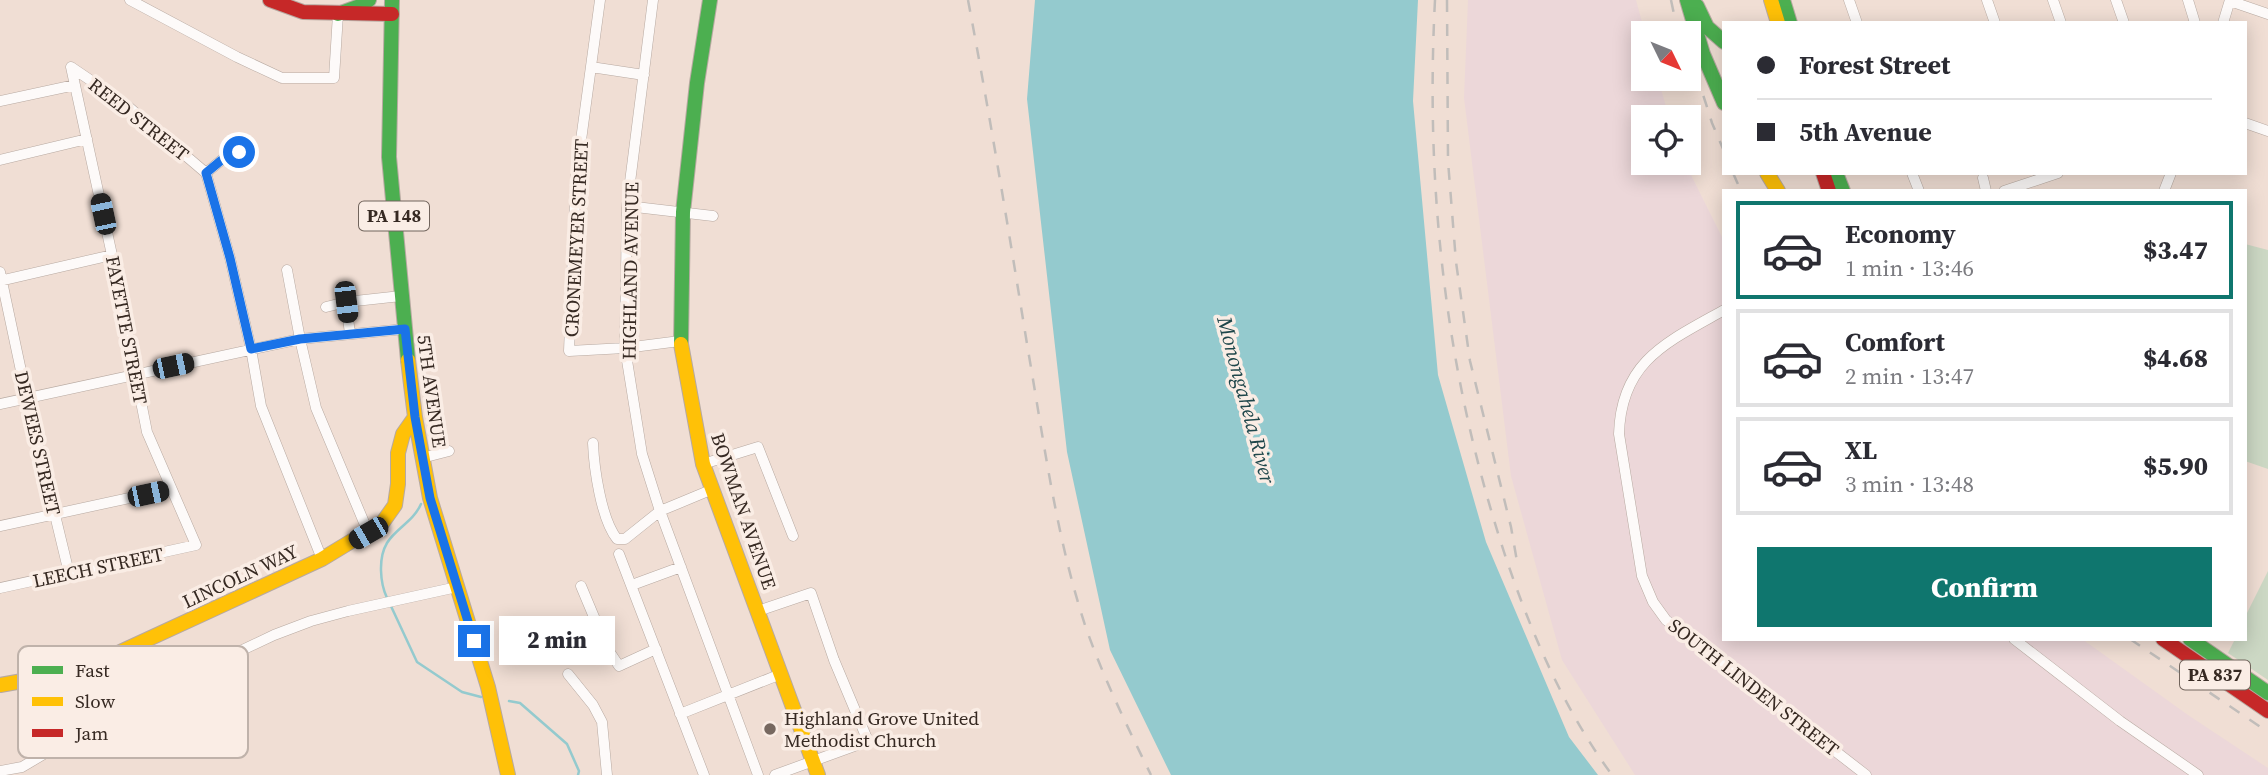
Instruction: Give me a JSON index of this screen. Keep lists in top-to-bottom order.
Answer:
{
  "streets": {
    "main road": [
      "PA 148",
      "5TH AVENUE",
      "BOWMAN AVENUE",
      "LINCOLN WAY",
      "PA 837"
    ],
    "street": [
      "REED STREET",
      "CRONEMEYER STREET",
      "HIGHLAND AVENUE",
      "FAYETTE STREET",
      "DEWEES STREET",
      "LEECH STREET",
      "SOUTH LINDEN STREET"
    ]
  },
  "crossings": [
    ["REED STREET", "FAYETTE STREET"],
    ["CRONEMEYER STREET", "HIGHLAND AVENUE"],
    ["FAYETTE STREET", "LEECH STREET"],
    ["5TH AVENUE", "LINCOLN WAY"],
    ["DEWEES STREET", "LEECH STREET"]
  ],
  "water": ["Monongahela River"],
  "places": ["Highland Grove United Methodist Church"],
  "legend": ["Fast", "Slow", "Jam"],
  "north": "bottom right",
  "page": {
    "banner": ["Forest Street", "5th Avenue"],
    "list": [
      {
        "name": "Economy",
        "note": "1 min · 13:46",
        "value": "$3.47"
      },
      {
        "name": "Comfort",
        "note": "2 min · 13:47",
        "value": "$4.68"
      },
      {
        "name": "XL",
        "note": "3 min · 13:48",
        "value": "$5.90"
      }
    ],
    "buttons": "Confirm",
    "bubble": "2 min"
  }
}
